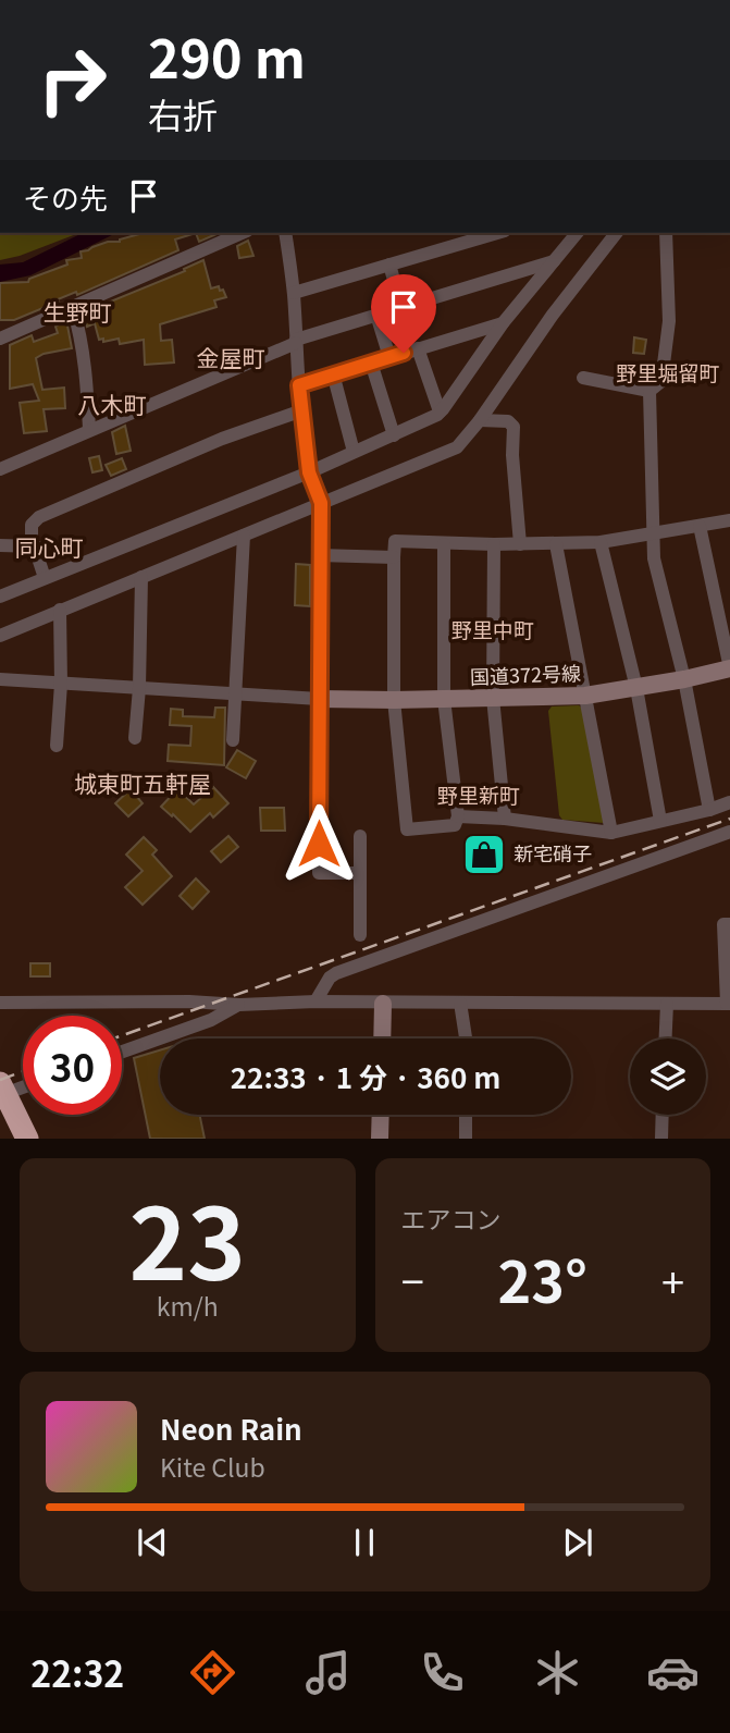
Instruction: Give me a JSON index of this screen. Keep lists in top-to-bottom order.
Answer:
{
  "streets": {
    "street": ["国道372号線"]
  },
  "districts": [
    "生野町",
    "金屋町",
    "野里堀留町",
    "八木町",
    "同心町",
    "野里中町",
    "城東町五軒屋",
    "野里新町"
  ],
  "places": {
    "shop": ["新宅硝子"]
  },
  "page": {
    "turn": ["290 m", "右折"],
    "then": "その先",
    "limit": "30",
    "trip": "22:33 · 1 分 · 360 m",
    "tile": [
      ["23", "km/h"],
      "エアコン"
    ],
    "heat": ["−", "23°", "+"],
    "song": ["Neon Rain", "Kite Club"],
    "tabs": "22:32"
  }
}
